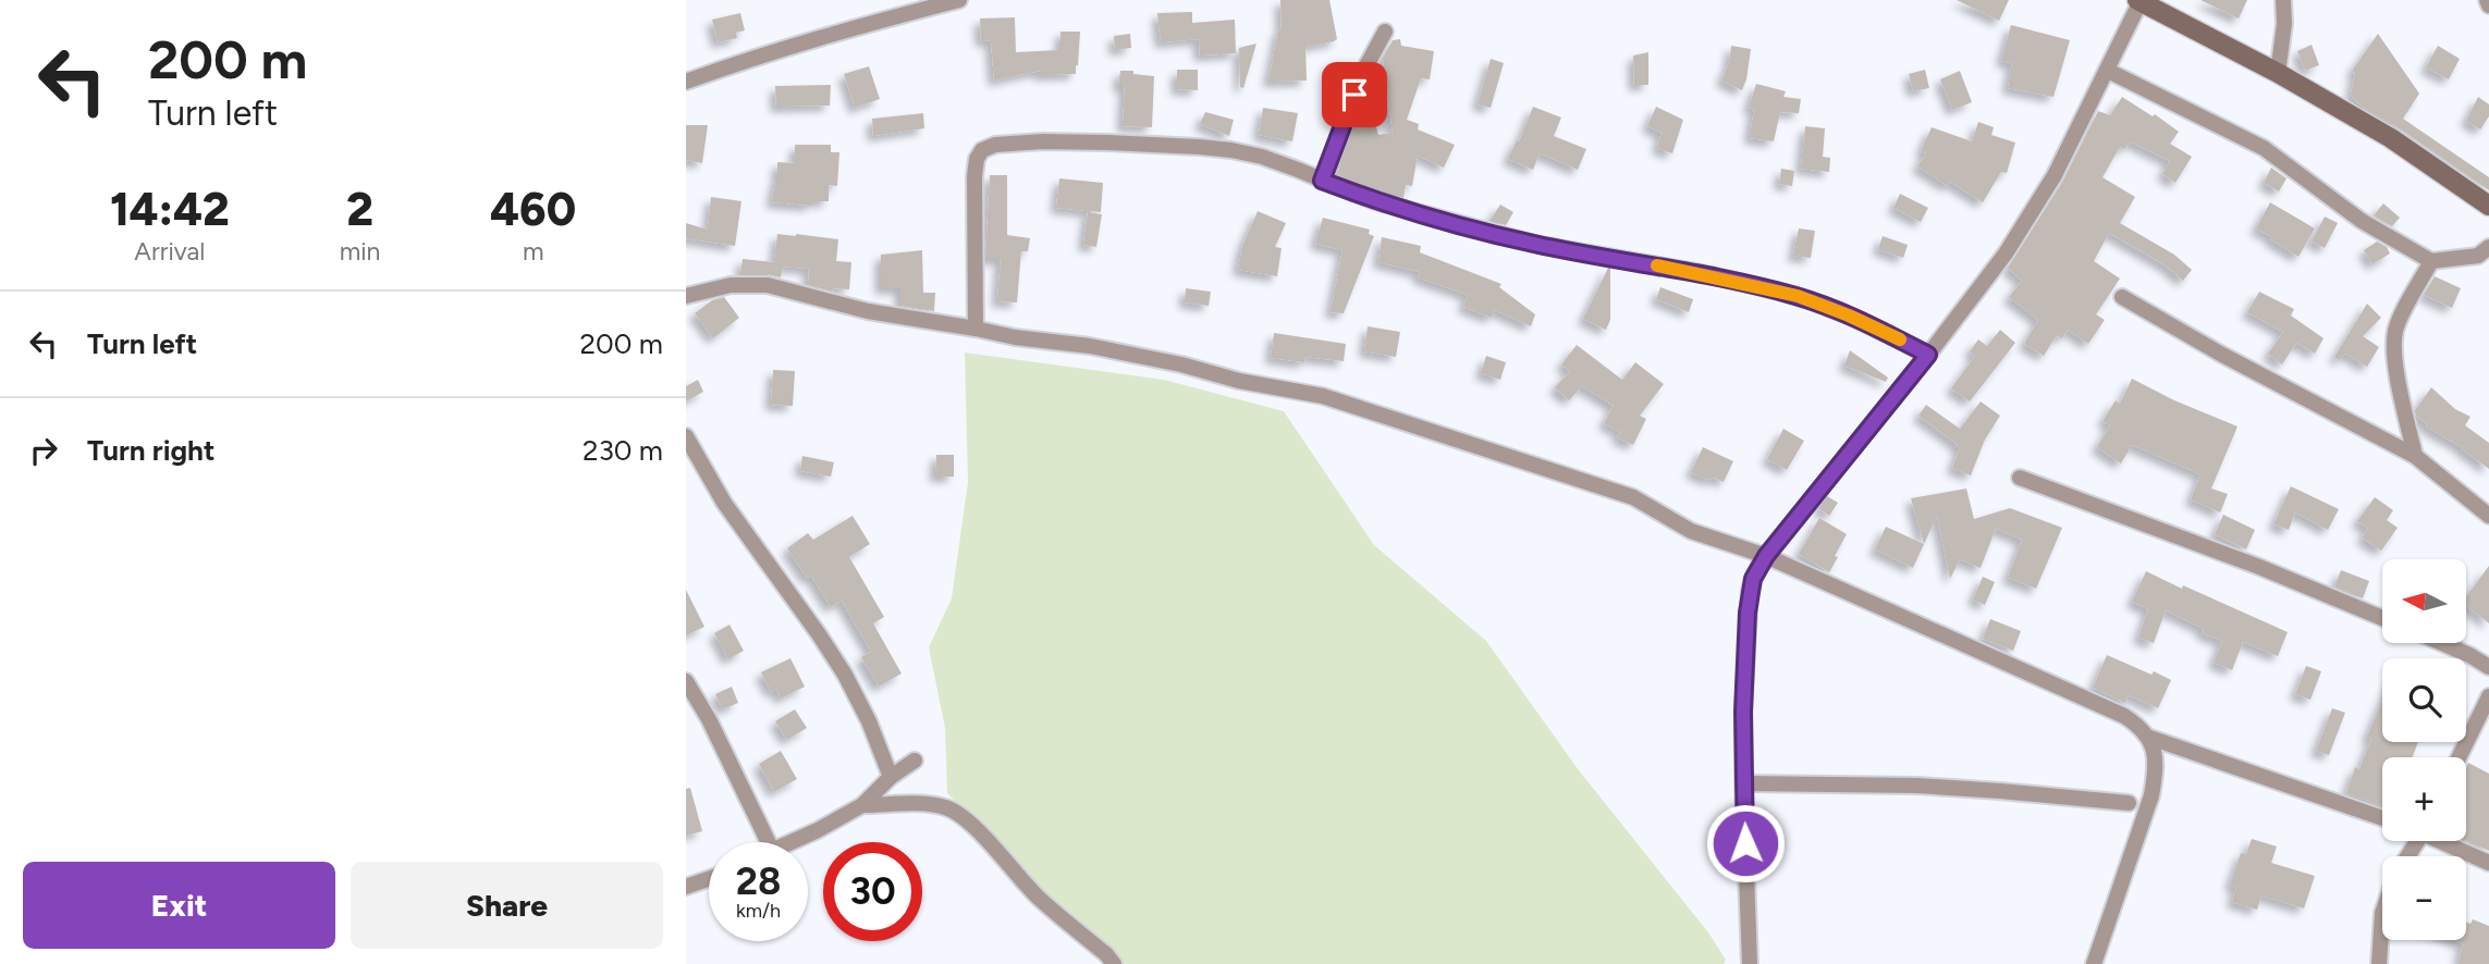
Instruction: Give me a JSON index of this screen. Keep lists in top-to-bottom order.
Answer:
{
  "north": "left",
  "page": {
    "turn": ["200 m", "Turn left"],
    "eta": [
      "14:42",
      "Arrival",
      "2",
      "min",
      "460",
      "m"
    ],
    "list": [
      {
        "name": "Turn left",
        "value": "200 m"
      },
      {
        "name": "Turn right",
        "value": "230 m"
      }
    ],
    "map_buttons": ["+", "−"],
    "speed": "28 km/h",
    "limit": "30",
    "buttons": ["Exit", "Share"]
  }
}
